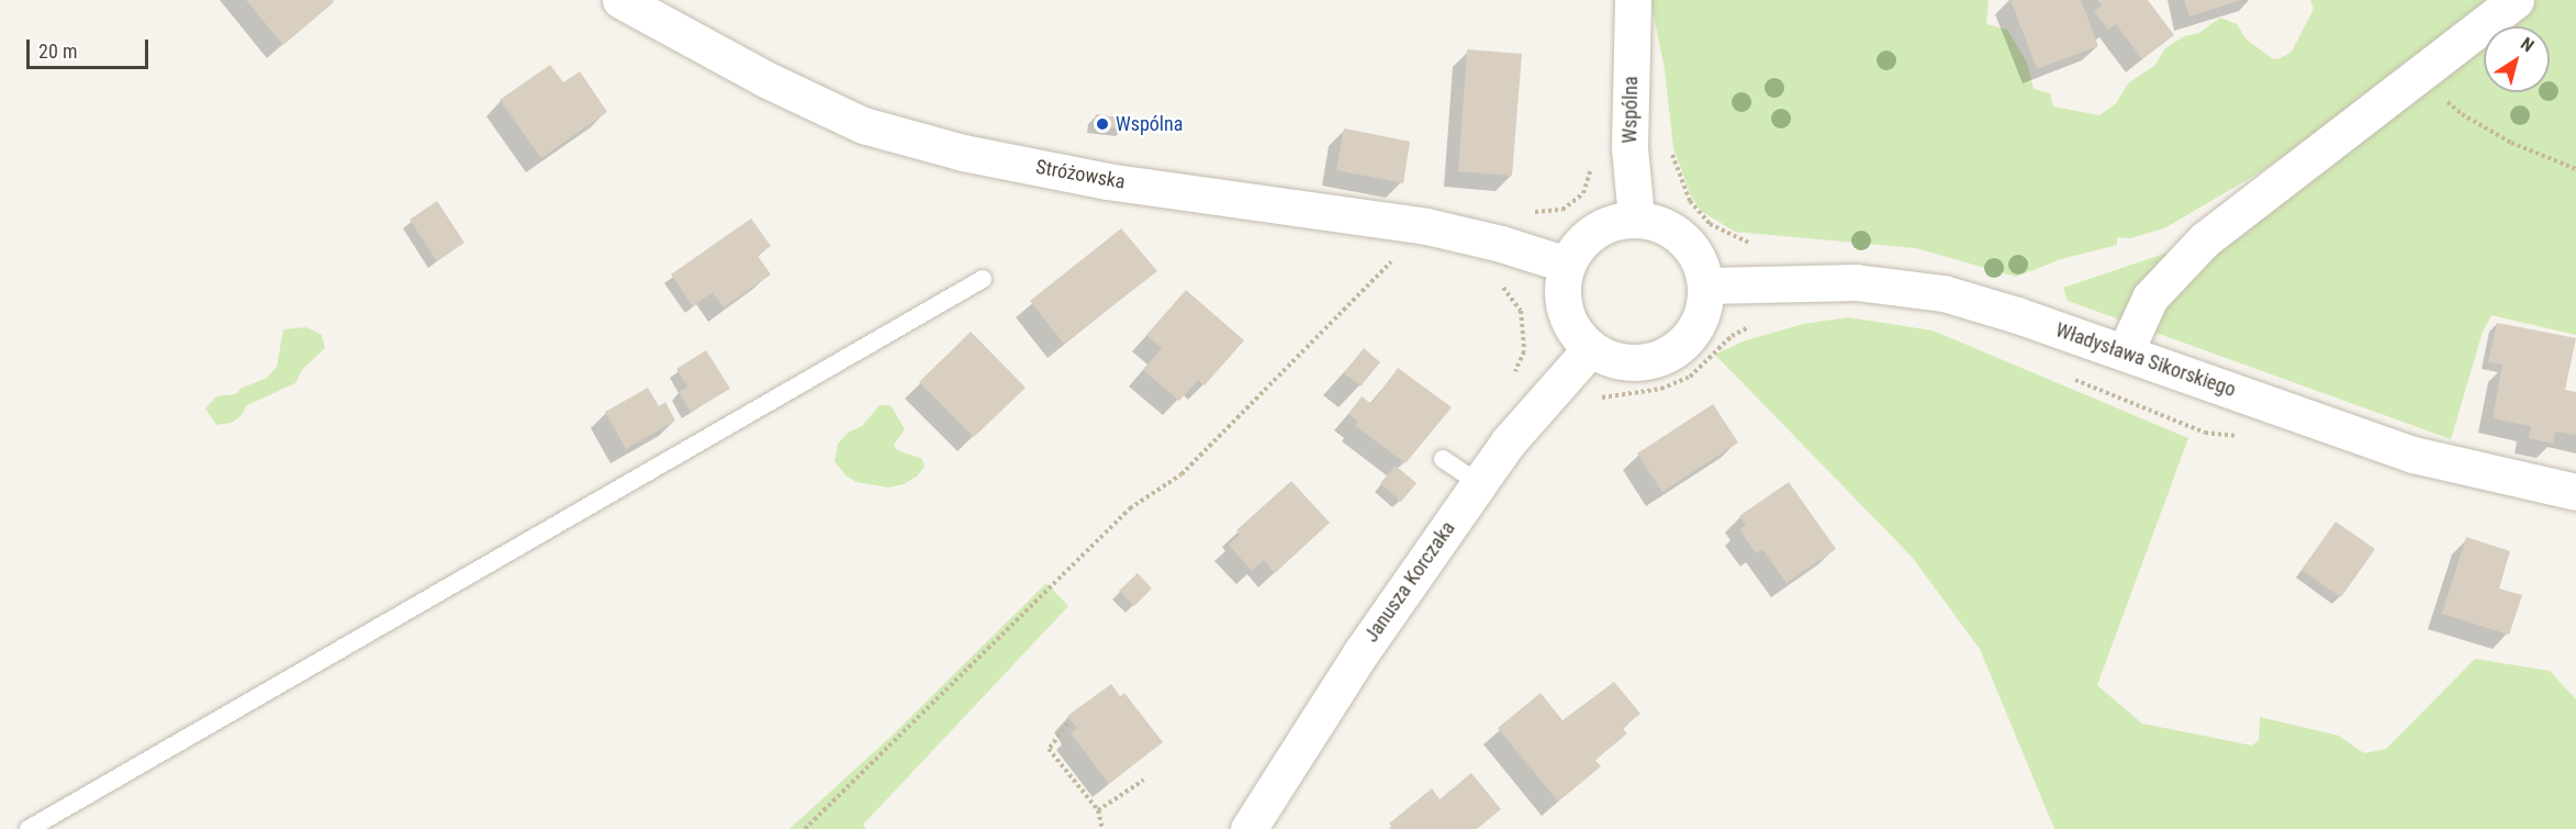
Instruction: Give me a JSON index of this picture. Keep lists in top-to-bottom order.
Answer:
{
  "streets": {
    "street": [
      "Wspólna",
      "Stróżowska",
      "Władysława Sikorskiego",
      "Janusza Korczaka"
    ]
  },
  "crossings": [
    ["Wspólna", "Stróżowska"],
    ["Wspólna", "Władysława Sikorskiego"],
    ["Wspólna", "Janusza Korczaka"],
    ["Stróżowska", "Władysława Sikorskiego"],
    ["Stróżowska", "Janusza Korczaka"],
    ["Władysława Sikorskiego", "Janusza Korczaka"]
  ],
  "places": ["Wspólna"],
  "scale_bar": "20 m",
  "north": "top right"
}
